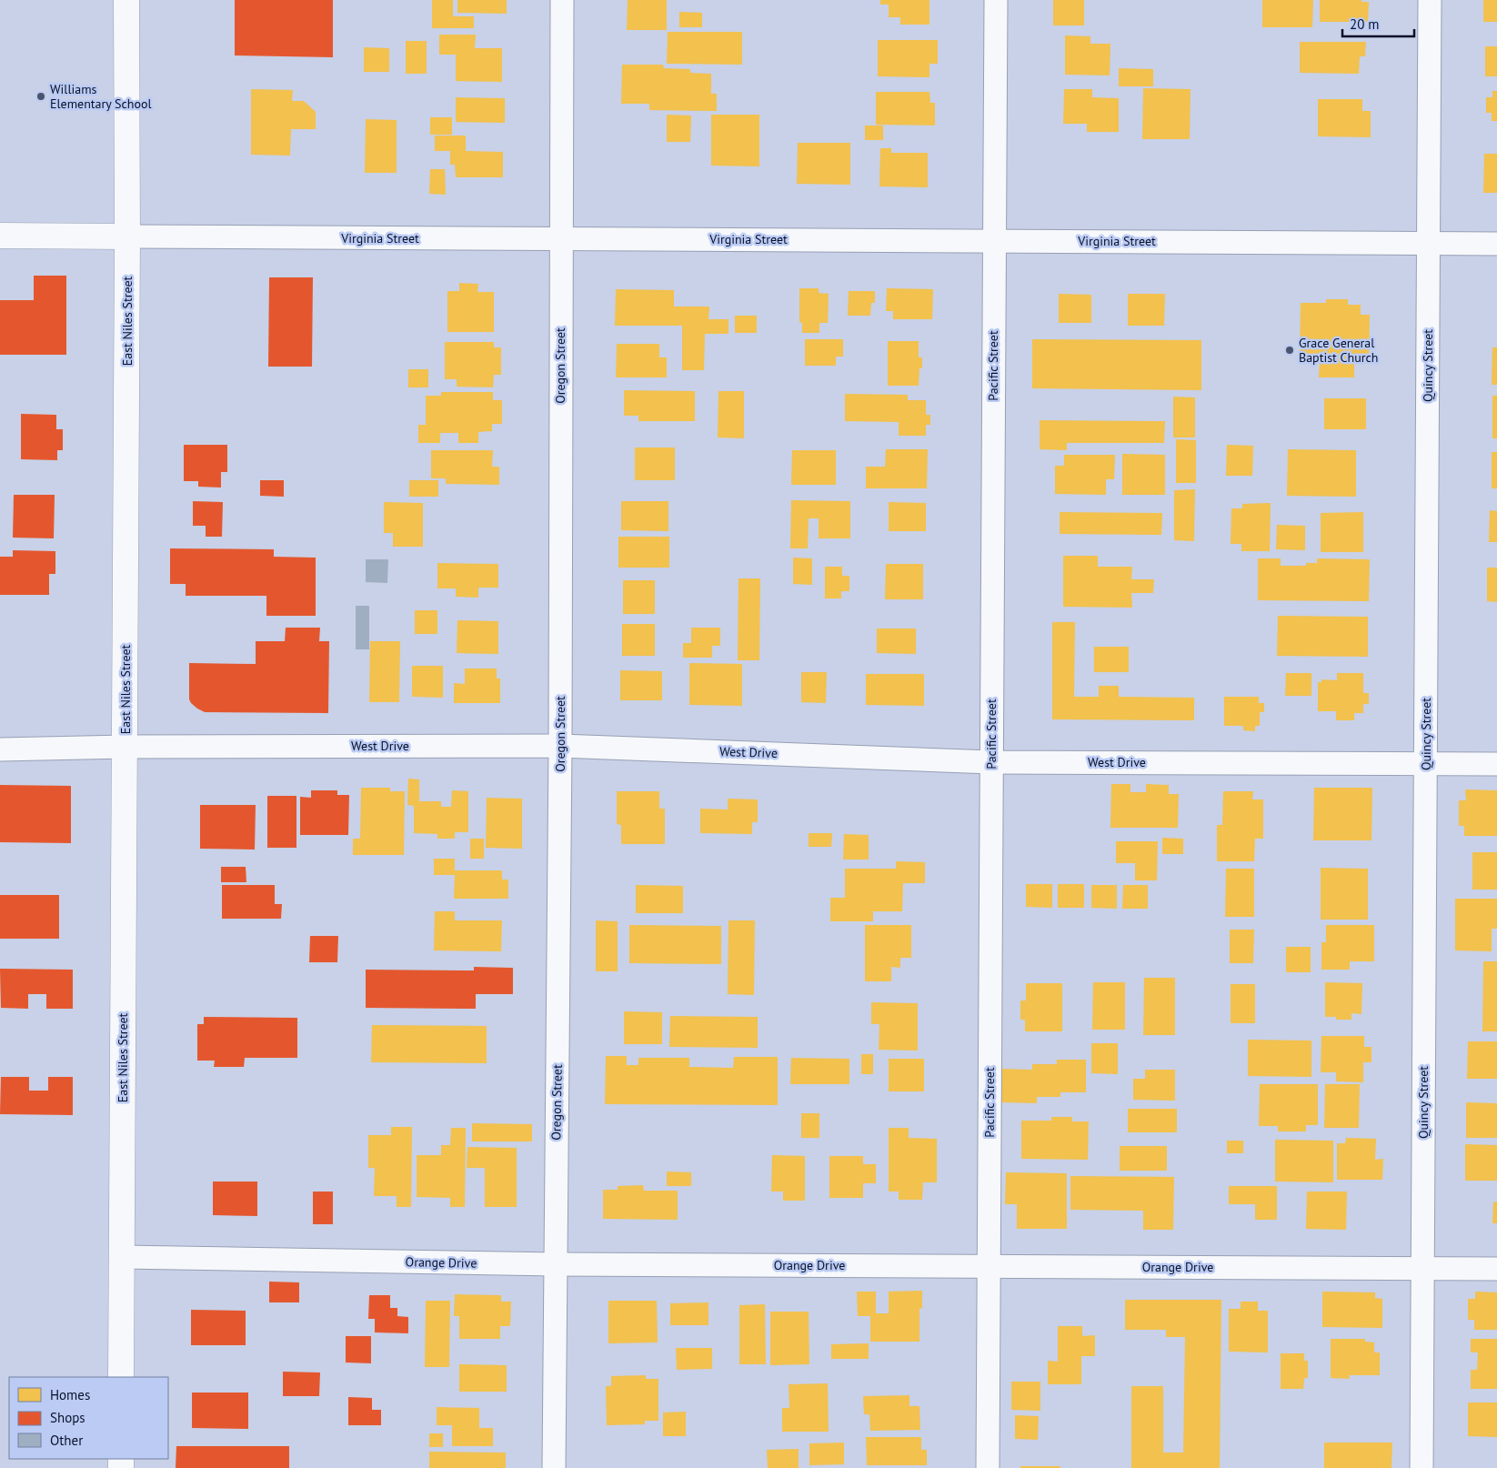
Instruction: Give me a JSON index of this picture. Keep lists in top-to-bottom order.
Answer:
{
  "streets": {
    "main road": ["Virginia Street", "East Niles Street"],
    "street": [
      "Oregon Street",
      "Pacific Street",
      "Quincy Street",
      "West Drive",
      "Orange Drive"
    ]
  },
  "crossings": [
    ["Virginia Street", "East Niles Street"],
    ["Virginia Street", "Oregon Street"],
    ["Virginia Street", "Pacific Street"],
    ["Virginia Street", "Quincy Street"],
    ["East Niles Street", "West Drive"],
    ["East Niles Street", "Orange Drive"],
    ["Oregon Street", "West Drive"],
    ["Oregon Street", "Orange Drive"],
    ["Pacific Street", "West Drive"],
    ["Pacific Street", "Orange Drive"],
    ["Quincy Street", "West Drive"],
    ["Quincy Street", "Orange Drive"]
  ],
  "places": ["Williams Elementary School", "Grace General Baptist Church"],
  "legend": ["Homes", "Shops", "Other"],
  "scale_bar": "20 m"
}
